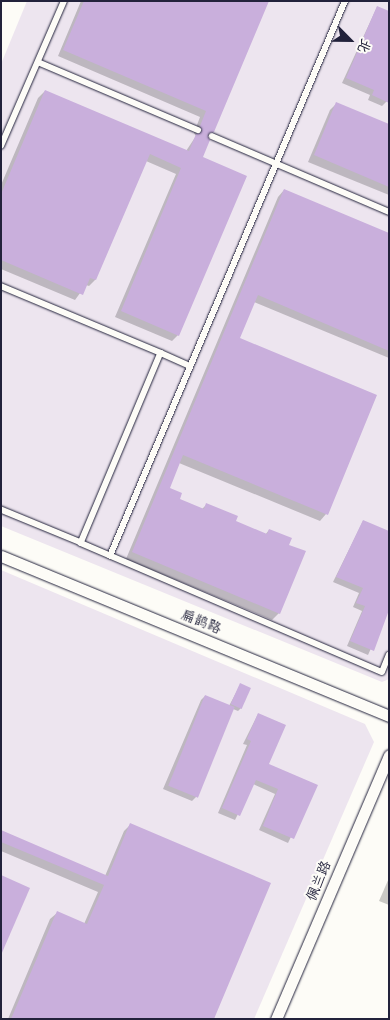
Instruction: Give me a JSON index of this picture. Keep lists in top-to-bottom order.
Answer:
{
  "streets": {
    "street": ["扁鹊路", "佩兰路"]
  },
  "north": "bottom right"
}
